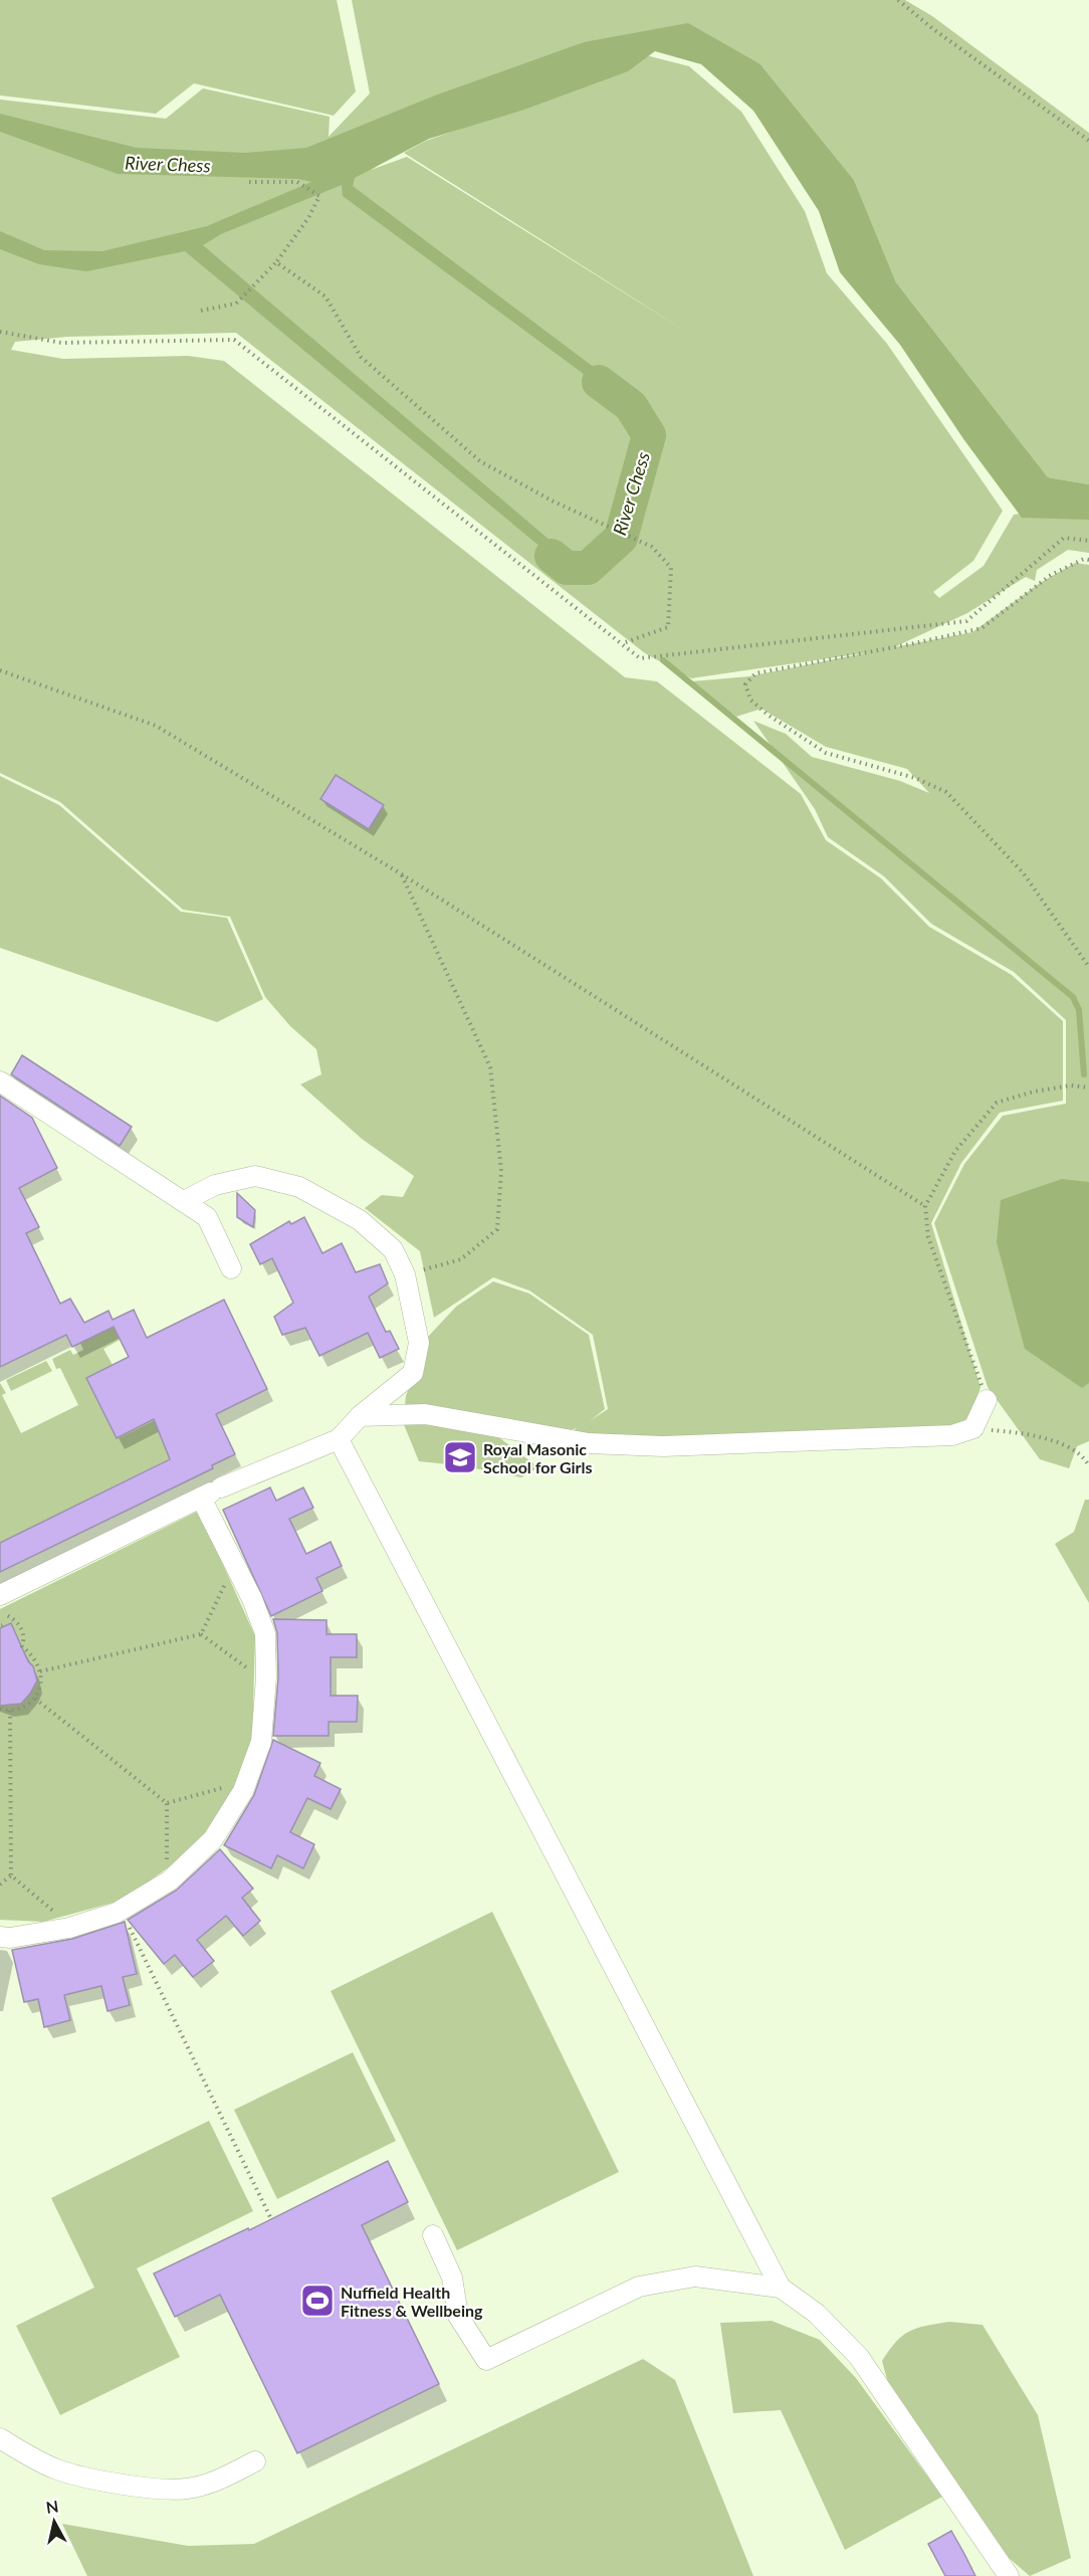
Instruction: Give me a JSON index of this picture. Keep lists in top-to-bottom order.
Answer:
{
  "water": ["River Chess"],
  "places": {
    "school or university": ["Royal Masonic School for Girls"],
    "sports": ["Nuffield Health Fitness & Wellbeing"]
  },
  "north": "top"
}
